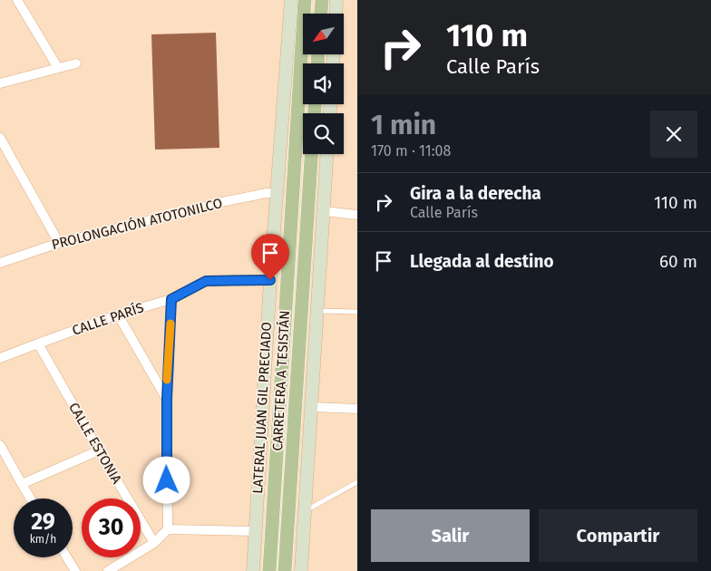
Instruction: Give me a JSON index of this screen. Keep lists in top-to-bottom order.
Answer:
{
  "streets": {
    "main road": ["CARRETERA A TESISTÁN", "LATERAL JUAN GIL PRECIADO"],
    "street": ["PROLONGACIÓN ATOTONILCO", "CALLE PARÍS", "CALLE ESTONIA"]
  },
  "crossings": [
    ["PROLONGACIÓN ATOTONILCO", "LATERAL JUAN GIL PRECIADO"],
    ["CALLE PARÍS", "LATERAL JUAN GIL PRECIADO"],
    ["CALLE PARÍS", "CALLE ESTONIA"]
  ],
  "north": "bottom left",
  "page": {
    "turn": ["110 m", "Calle París"],
    "heading": ["1 min", "170 m · 11:08"],
    "list": [
      {
        "name": "Gira a la derecha",
        "note": "Calle París",
        "value": "110 m"
      },
      {
        "name": "Llegada al destino",
        "value": "60 m"
      }
    ],
    "speed": "29 km/h",
    "limit": "30",
    "buttons": ["Salir", "Compartir"]
  }
}
